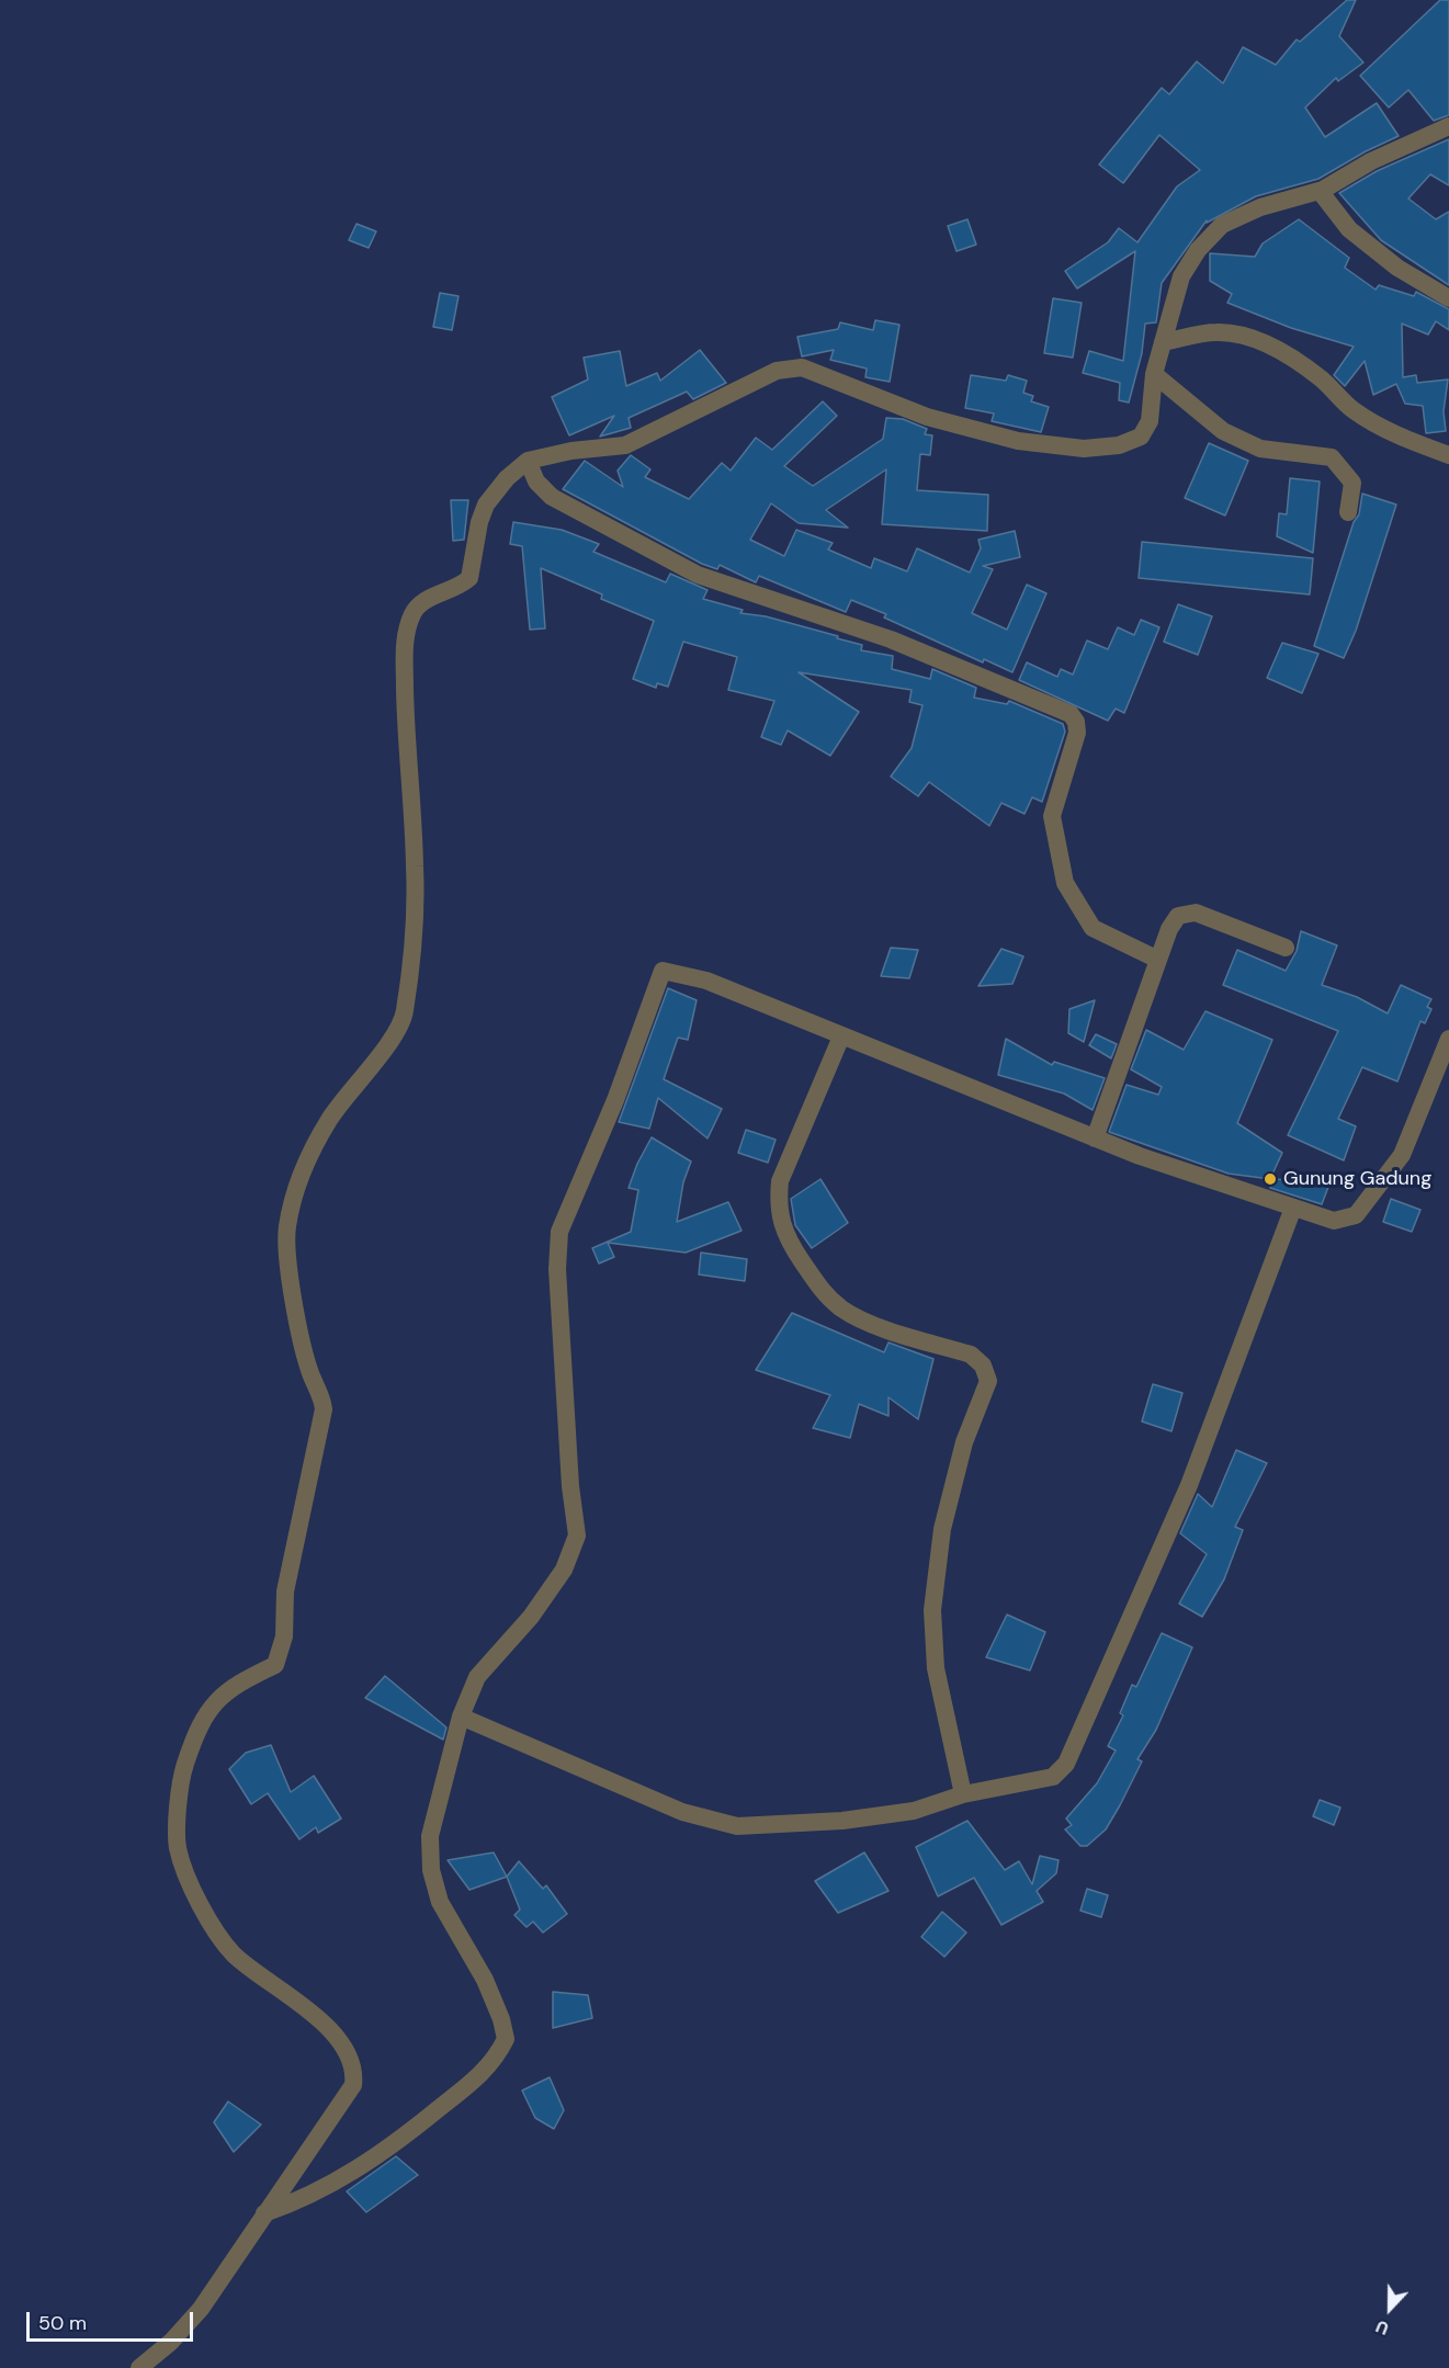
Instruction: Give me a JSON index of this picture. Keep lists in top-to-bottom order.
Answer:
{
  "places": ["Gunung Gadung"],
  "scale_bar": "50 m",
  "north": "bottom"
}
